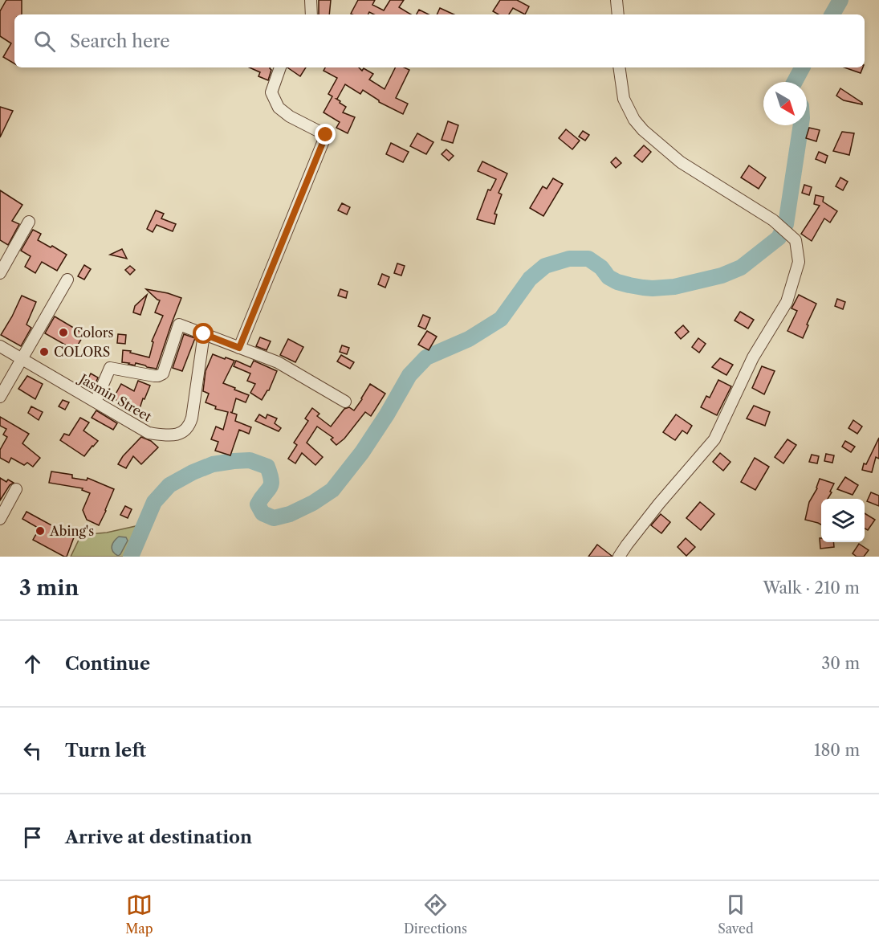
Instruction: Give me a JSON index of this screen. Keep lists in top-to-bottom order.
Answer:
{
  "streets": {
    "street": ["Jasmin Street"]
  },
  "places": ["Colors", "COLORS", "Abing's"],
  "north": "bottom right",
  "page": {
    "search": "Search here",
    "heading": ["3 min", "Walk · 210 m"],
    "list": [
      ["Continue", "30 m"],
      ["Turn left", "180 m"],
      "Arrive at destination"
    ],
    "nav": ["Map", "Directions", "Saved"]
  }
}
